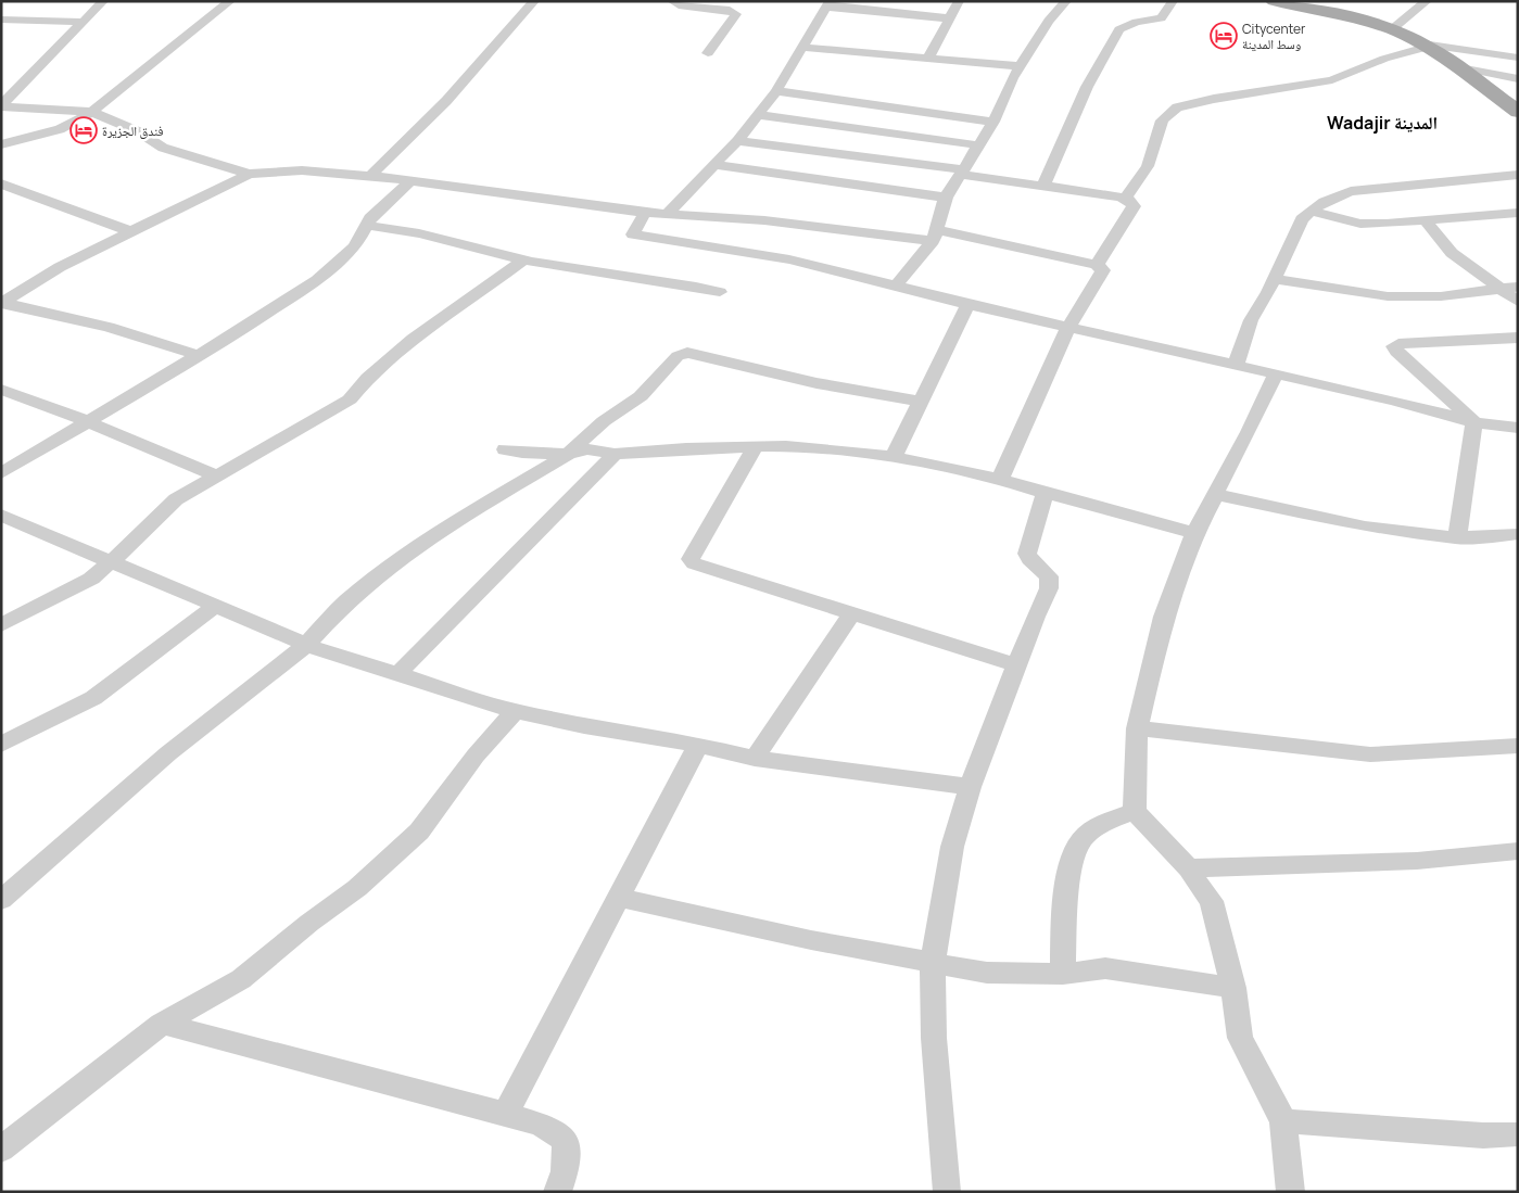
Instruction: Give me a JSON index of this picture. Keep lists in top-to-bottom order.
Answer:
{
  "districts": ["Wadajir المدينة"],
  "places": {
    "hotel": ["Citycenter وسط المدينة", "فندق الجزيرة"]
  }
}
